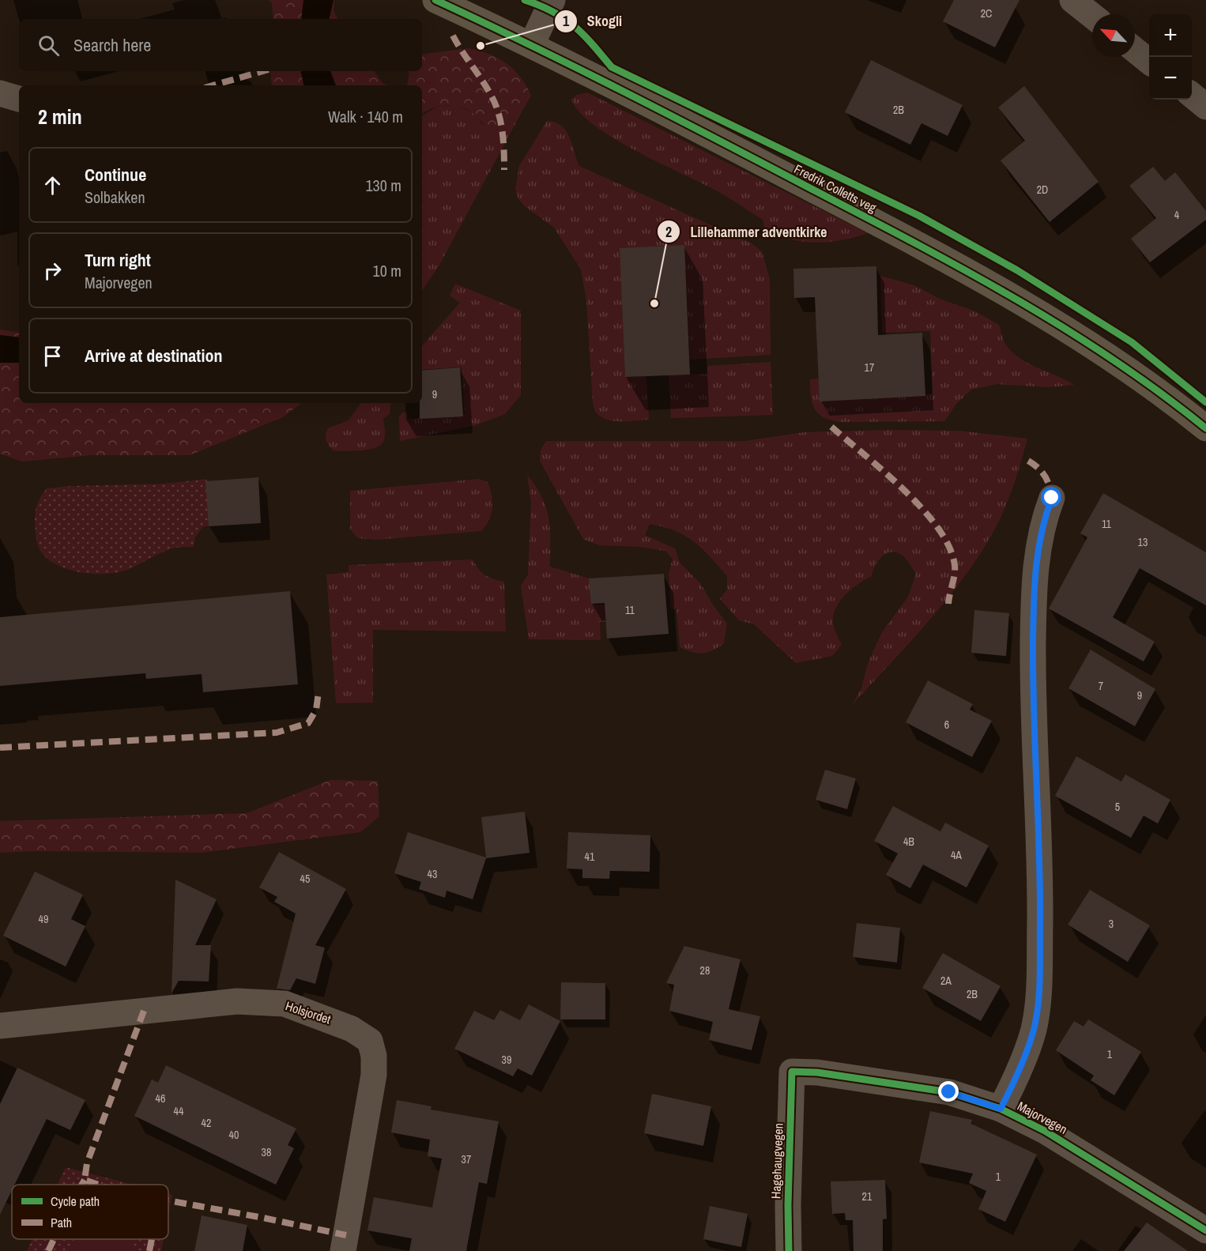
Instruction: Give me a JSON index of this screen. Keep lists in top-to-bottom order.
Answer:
{
  "streets": {
    "street": [
      "Fredrik Colletts veg",
      "Holsjordet",
      "Majorvegen",
      "Hagehaugvegen"
    ]
  },
  "crossings": [
    ["Majorvegen", "Hagehaugvegen"]
  ],
  "places": ["Skogli", "Lillehammer adventkirke"],
  "house_numbers": [
    "2C",
    "2B",
    "2D",
    "4",
    "17",
    "9",
    "11",
    "13",
    "11",
    "7",
    "9",
    "6",
    "5",
    "4B",
    "4A",
    "41",
    "43",
    "45",
    "49",
    "3",
    "28",
    "2A",
    "2B",
    "1",
    "39",
    "46",
    "44",
    "42",
    "40",
    "38",
    "37",
    "1",
    "21"
  ],
  "legend": ["Cycle path", "Path"],
  "north": "top left",
  "page": {
    "map_buttons": ["+", "−"],
    "search": "Search here",
    "heading": ["2 min", "Walk · 140 m"],
    "list": [
      ["Continue", "Solbakken", "130 m"],
      ["Turn right", "Majorvegen", "10 m"],
      "Arrive at destination"
    ]
  }
}
